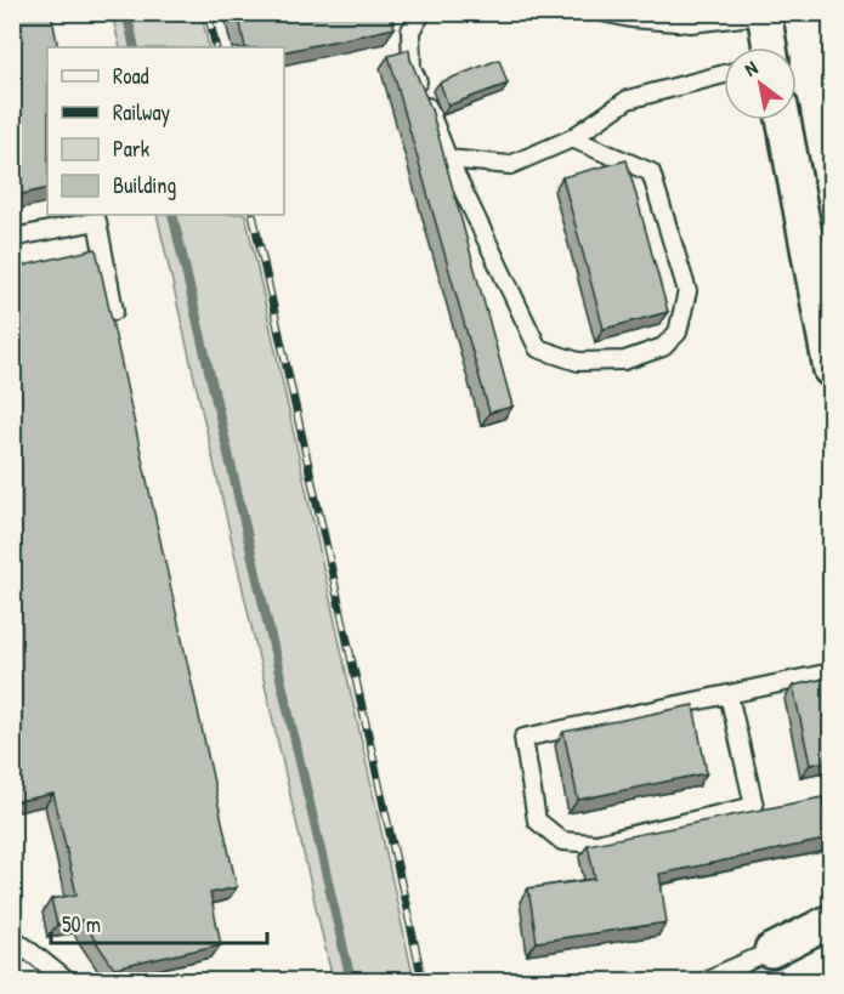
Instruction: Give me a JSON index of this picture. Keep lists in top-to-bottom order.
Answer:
{
  "legend": [
    "Road",
    "Railway",
    "Park",
    "Building"
  ],
  "scale_bar": "50 m",
  "north": "top left"
}
